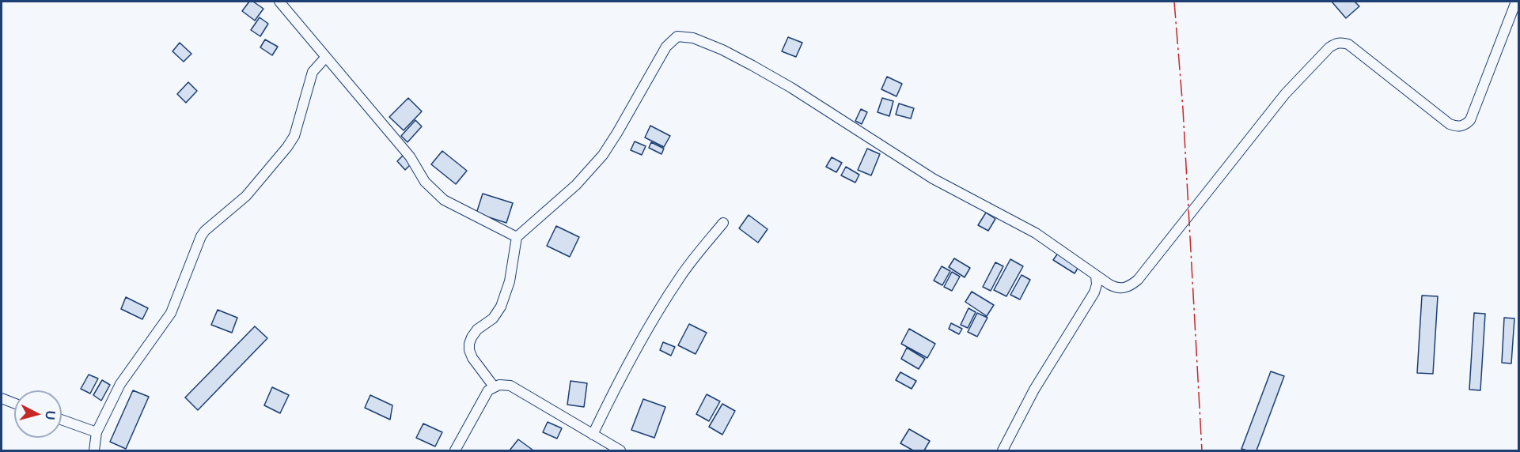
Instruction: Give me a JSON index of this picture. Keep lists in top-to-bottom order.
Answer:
{
  "north": "right"
}
